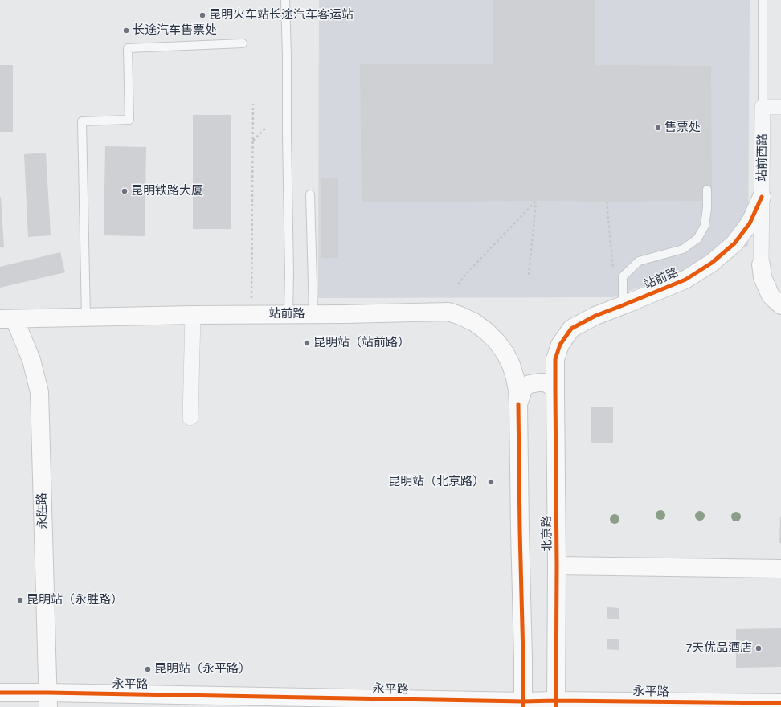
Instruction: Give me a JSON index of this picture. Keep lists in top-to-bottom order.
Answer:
{
  "streets": {
    "street": [
      "站前西路",
      "站前路",
      "永胜路",
      "北京路",
      "永平路"
    ]
  },
  "crossings": [
    ["站前西路", "站前路"],
    ["站前路", "永胜路"],
    ["站前路", "北京路"],
    ["永胜路", "永平路"],
    ["北京路", "永平路"]
  ],
  "places": [
    "昆明火车站长途汽车客运站",
    "长途汽车售票处",
    "售票处",
    "昆明铁路大厦",
    "昆明站（站前路）",
    "昆明站（北京路）",
    "昆明站（永胜路）",
    "7天优品酒店",
    "昆明站（永平路）"
  ]
}
